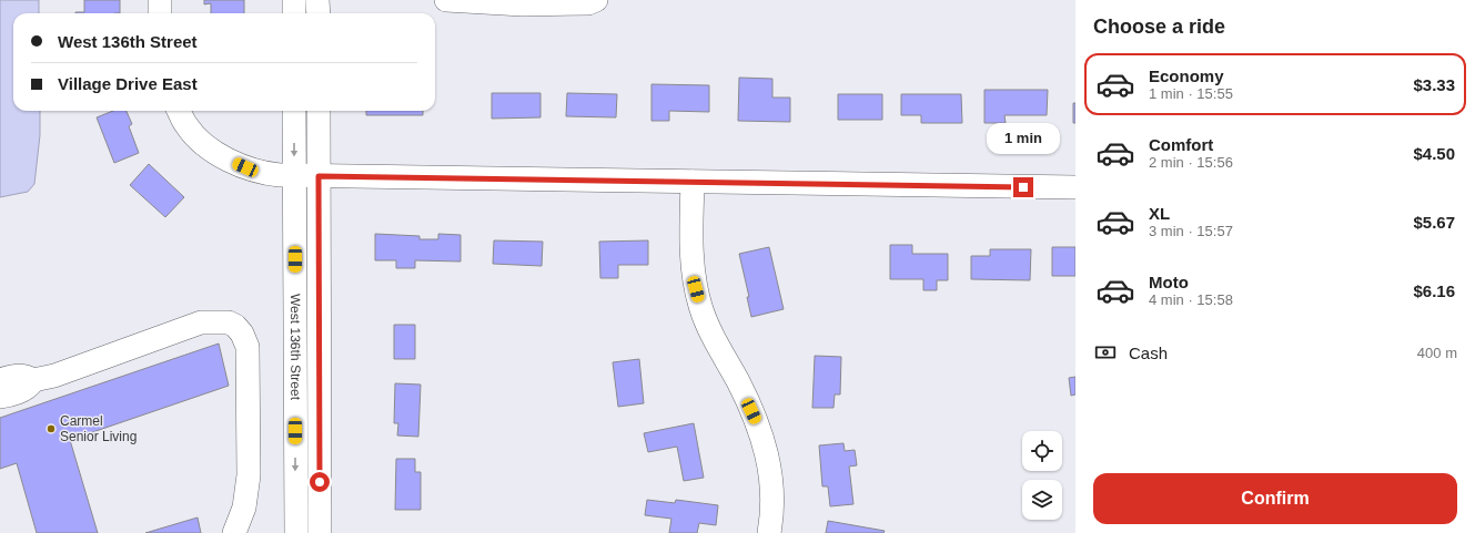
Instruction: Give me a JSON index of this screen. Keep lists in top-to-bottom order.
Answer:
{
  "streets": {
    "street": ["West 136th Street"]
  },
  "places": ["Carmel Senior Living"],
  "page": {
    "heading": "Choose a ride",
    "banner": ["West 136th Street", "Village Drive East"],
    "list": [
      {
        "name": "Economy",
        "note": "1 min · 15:55",
        "value": "$3.33"
      },
      {
        "name": "Comfort",
        "note": "2 min · 15:56",
        "value": "$4.50"
      },
      {
        "name": "XL",
        "note": "3 min · 15:57",
        "value": "$5.67"
      },
      {
        "name": "Moto",
        "note": "4 min · 15:58",
        "value": "$6.16"
      }
    ],
    "bubble": "1 min",
    "pay": ["Cash", "400 m"],
    "buttons": "Confirm"
  }
}
